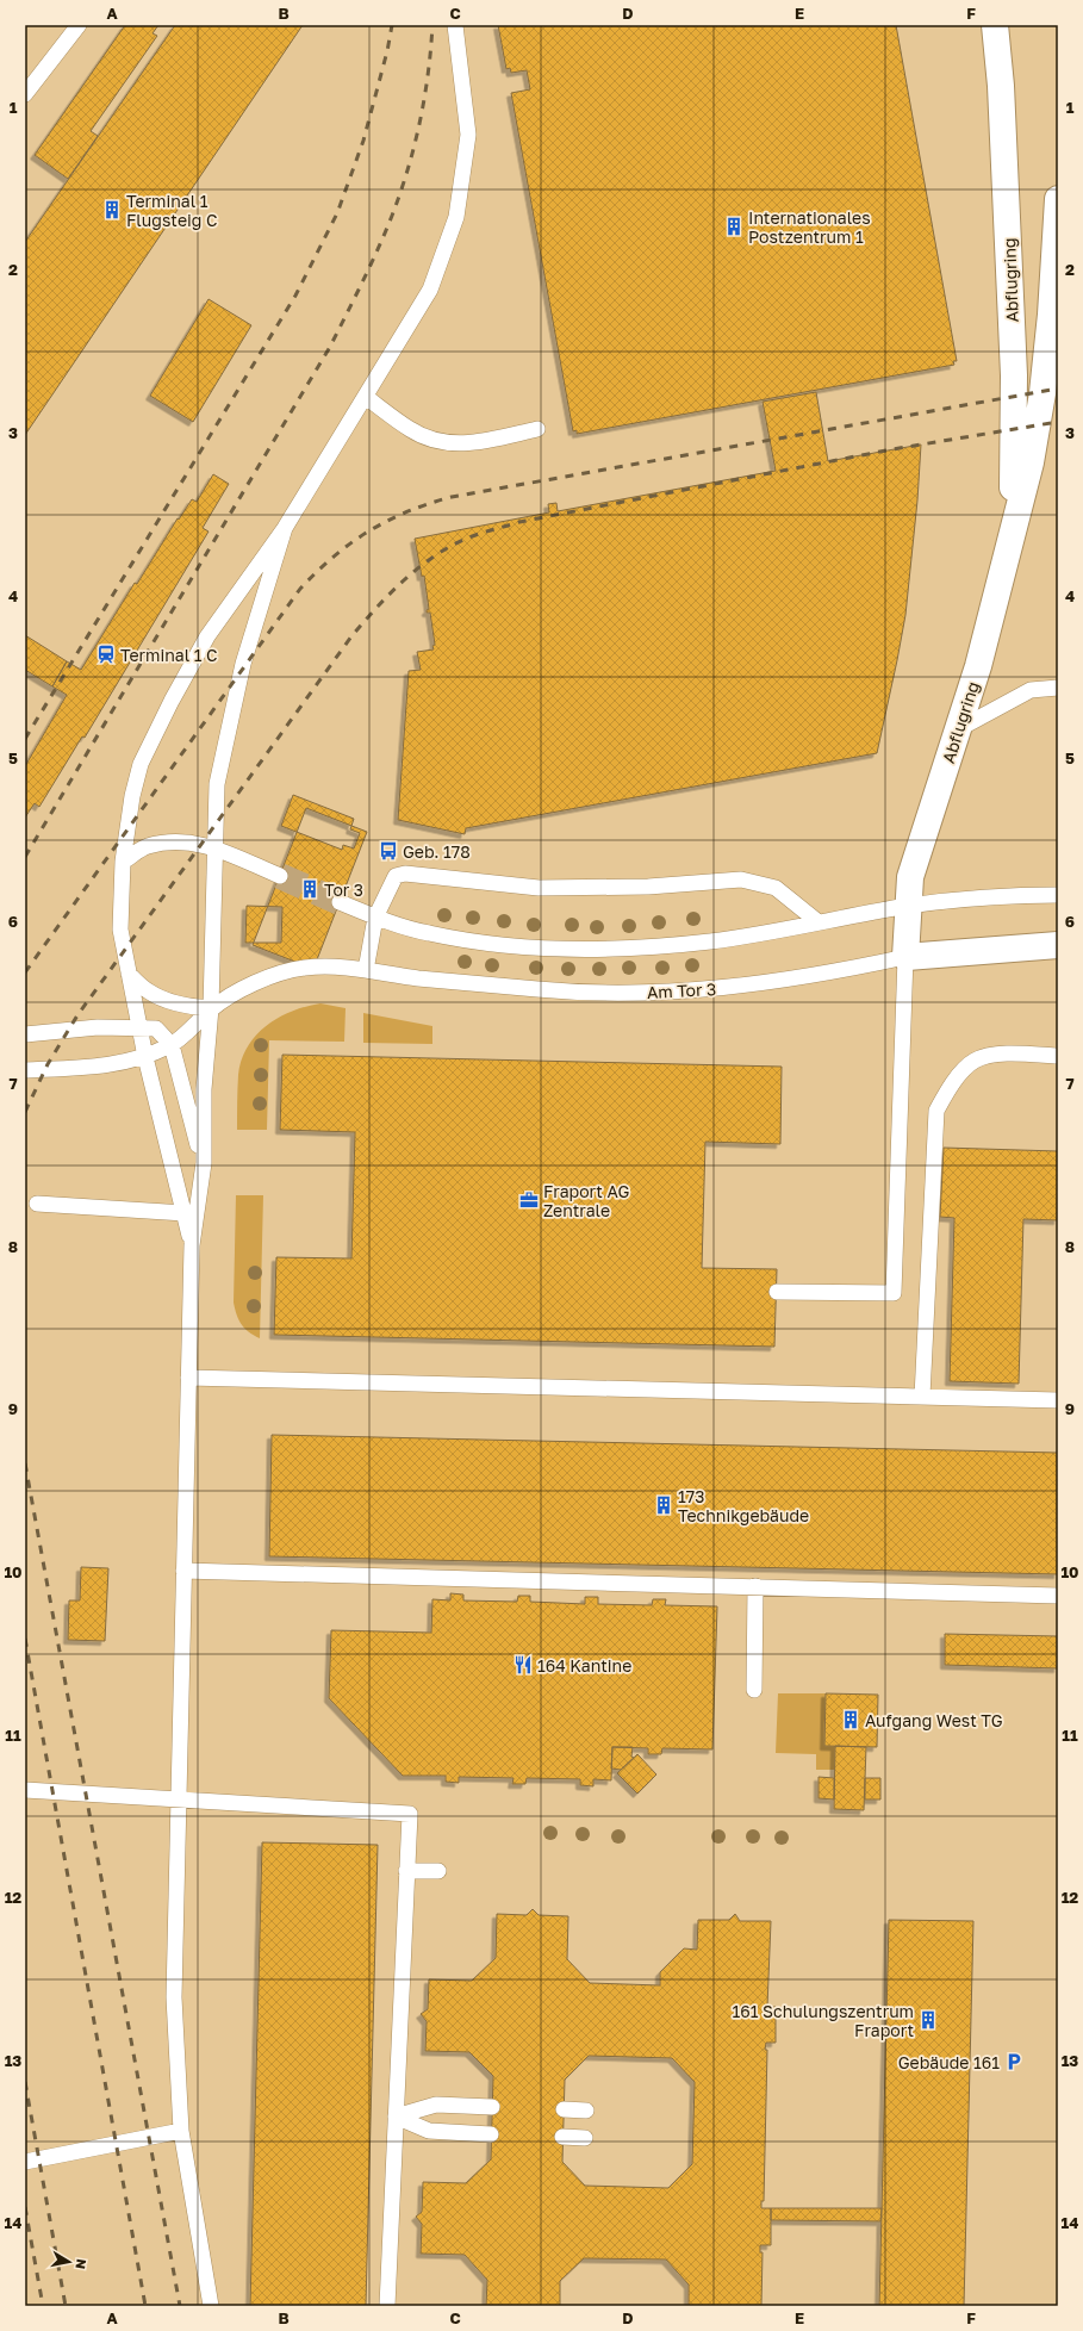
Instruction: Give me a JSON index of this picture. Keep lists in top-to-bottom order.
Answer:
{
  "streets": {
    "street": ["Abflugring", "Am Tor 3"]
  },
  "crossings": [
    ["Abflugring", "Am Tor 3"]
  ],
  "places": {
    "building": [
      "Terminal 1 Flugsteig C",
      "Internationales Postzentrum 1",
      "Tor 3",
      "173 Technikgebäude",
      "Aufgang West TG",
      "161 Schulungszentrum Fraport"
    ],
    "station": ["Terminal 1 C"],
    "bus stop": ["Geb. 178"],
    "office": ["Fraport AG Zentrale"],
    "restaurant": ["164 Kantine"],
    "parking": ["Gebäude 161"]
  },
  "north": "right",
  "grid": {
    "columns": [
      "A",
      "B",
      "C",
      "D",
      "E",
      "F"
    ],
    "rows": [
      "1",
      "2",
      "3",
      "4",
      "5",
      "6",
      "7",
      "8",
      "9",
      "10",
      "11",
      "12",
      "13",
      "14"
    ]
  }
}
